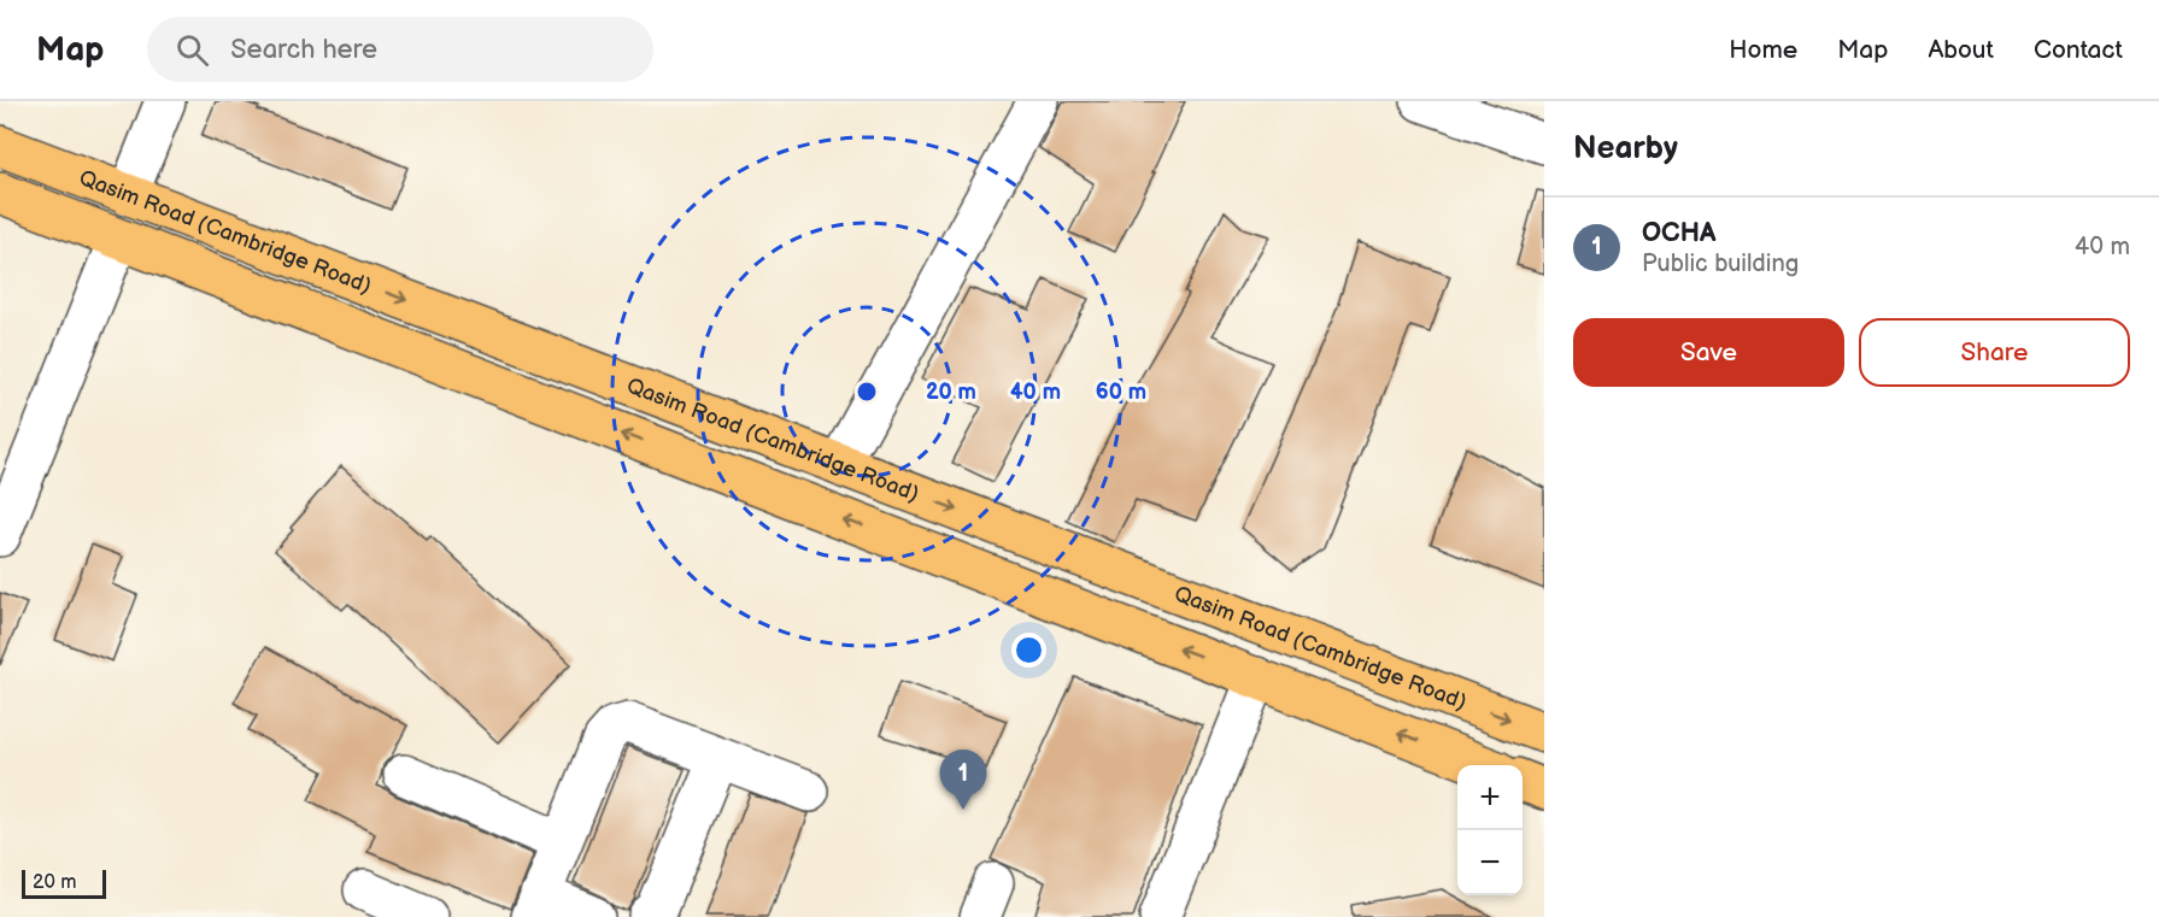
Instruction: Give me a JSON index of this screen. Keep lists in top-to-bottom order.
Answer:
{
  "streets": {
    "main road": ["Qasim Road (Cambridge Road)"]
  },
  "scale_bar": "20 m",
  "page": {
    "header": "Map",
    "search": "Search here",
    "nav": [
      "Home",
      "Map",
      "About",
      "Contact"
    ],
    "heading": "Nearby",
    "list": [
      {
        "mark": "1",
        "name": "OCHA",
        "note": "Public building",
        "value": "40 m"
      }
    ],
    "buttons": ["Save", "Share"],
    "pins": "1",
    "map_buttons": ["+", "−"],
    "scale": "20 m"
  },
  "rings": ["20 m", "40 m", "60 m"]
}
